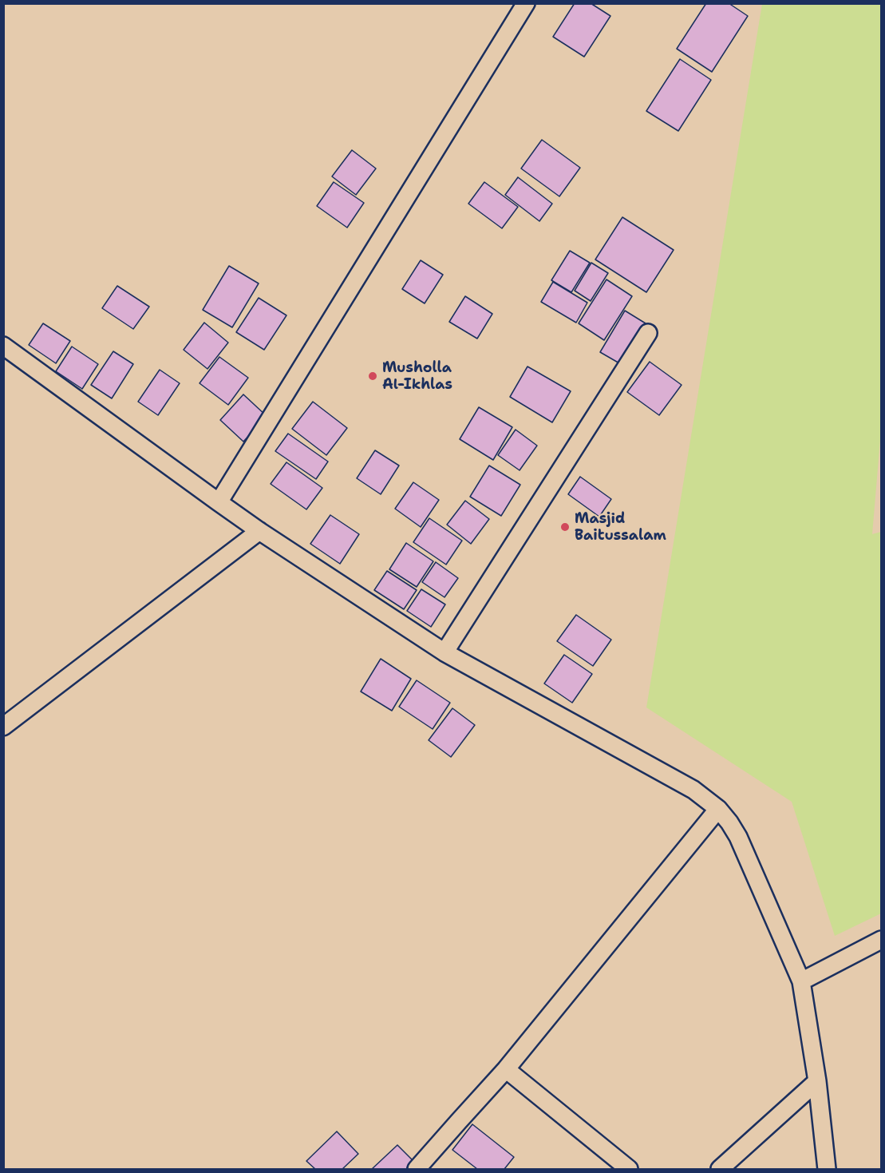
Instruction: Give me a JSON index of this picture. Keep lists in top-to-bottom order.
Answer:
{
  "places": ["Musholla Al-Ikhlas", "Masjid Baitussalam"]
}
